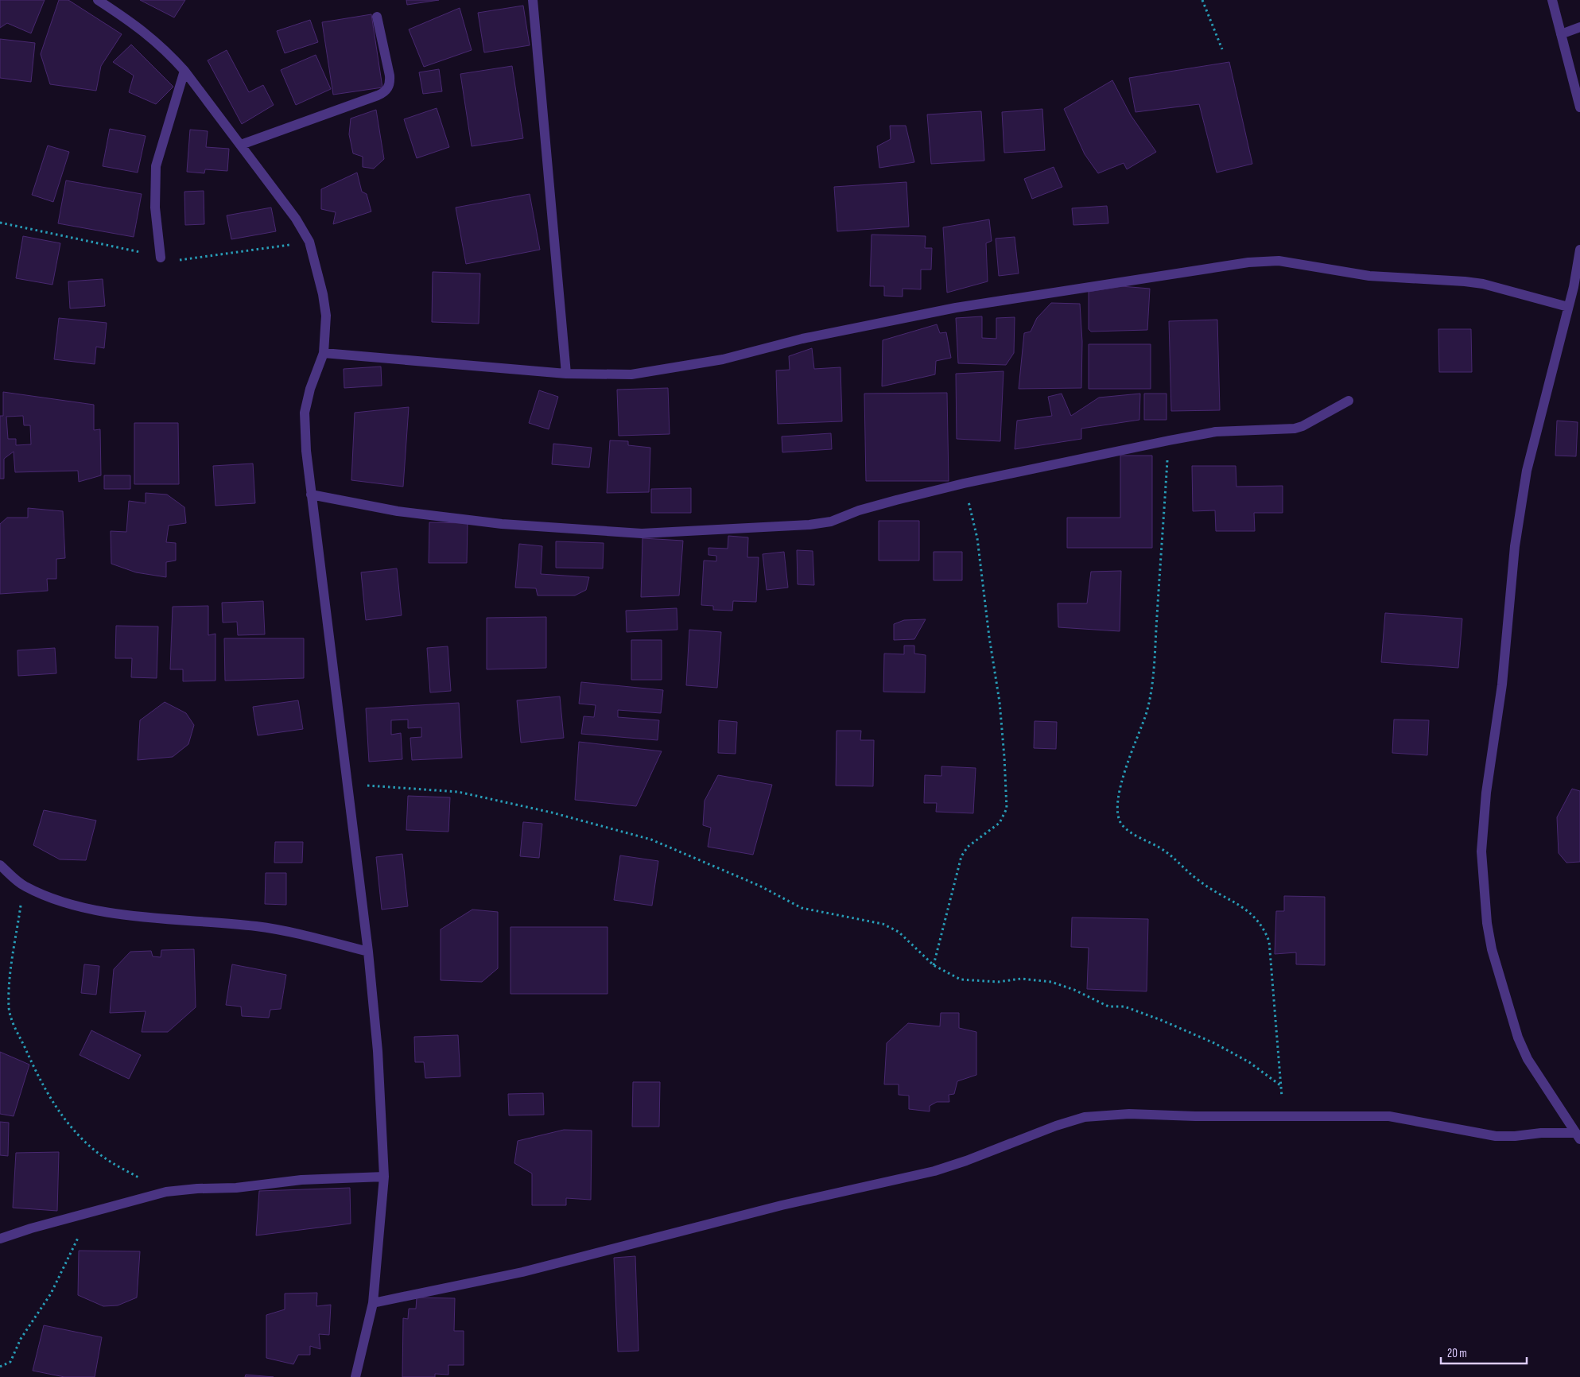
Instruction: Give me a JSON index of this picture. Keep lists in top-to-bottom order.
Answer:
{
  "scale_bar": "20 m"
}
